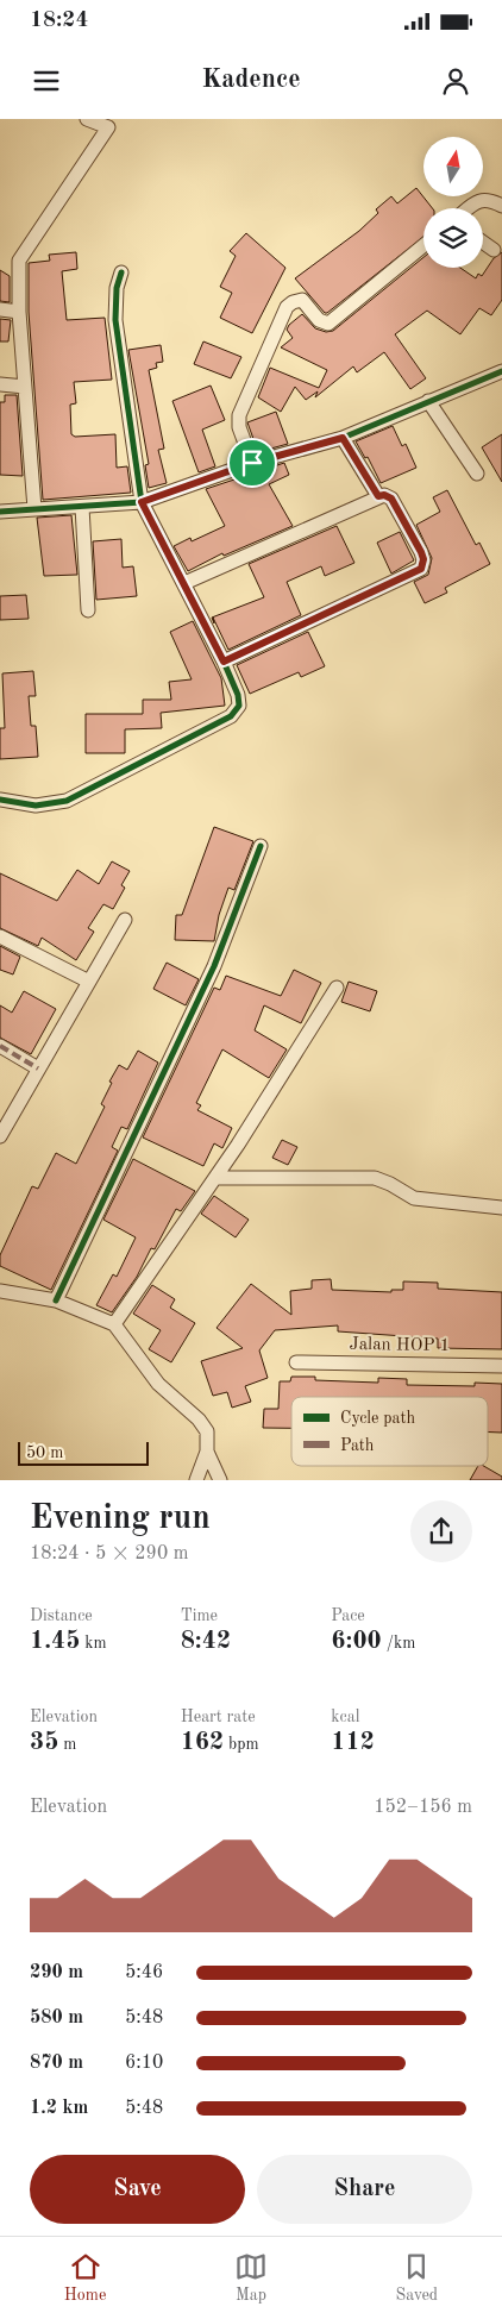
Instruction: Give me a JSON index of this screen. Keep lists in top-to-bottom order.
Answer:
{
  "streets": {
    "street": ["Jalan HOP 1"]
  },
  "legend": ["Cycle path", "Path"],
  "scale_bar": "50 m",
  "north": "top",
  "page": {
    "status": "18:24",
    "header": "Kadence",
    "scale": "50 m",
    "heading": ["Evening run", "18:24 · 5 × 290 m"],
    "stats": [
      ["Distance", "1.45 km"],
      ["Time", "8:42"],
      ["Pace", "6:00 /km"],
      ["Elevation", "35 m"],
      ["Heart rate", "162 bpm"],
      ["kcal", "112"]
    ],
    "chart": ["Elevation", "152–156 m"],
    "list": [
      {
        "name": "290 m",
        "note": "5:46"
      },
      {
        "name": "580 m",
        "note": "5:48"
      },
      {
        "name": "870 m",
        "note": "6:10"
      },
      {
        "name": "1.2 km",
        "note": "5:48"
      }
    ],
    "buttons": ["Save", "Share"],
    "tabs": ["Home", "Map", "Saved"]
  }
}
